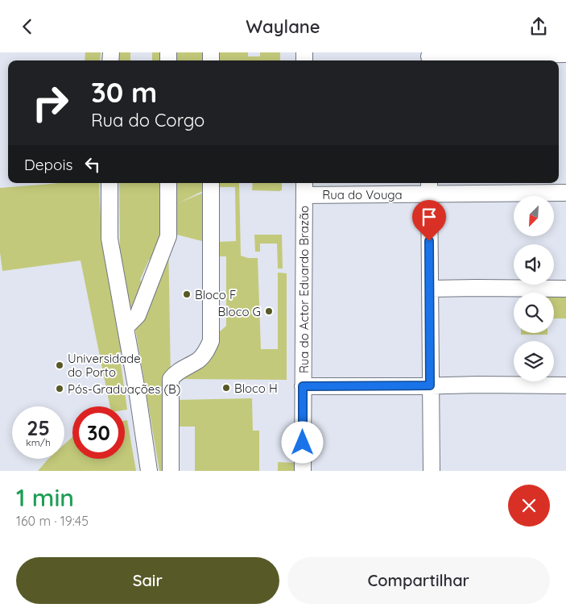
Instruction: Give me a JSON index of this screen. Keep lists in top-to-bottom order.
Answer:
{
  "streets": {
    "street": ["Rua do Vouga", "Rua do Actor Eduardo Brazão"]
  },
  "crossings": [
    ["Rua do Vouga", "Rua do Actor Eduardo Brazão"]
  ],
  "places": [
    "Bloco F",
    "Bloco G",
    "Universidade do Porto",
    "Bloco H",
    "Pós-Graduações (B)"
  ],
  "north": "bottom left",
  "page": {
    "header": "Waylane",
    "turn": ["30 m", "Rua do Corgo"],
    "then": "Depois",
    "speed": "25 km/h",
    "limit": "30",
    "heading": ["1 min", "160 m · 19:45"],
    "buttons": ["Sair", "Compartilhar"]
  }
}
